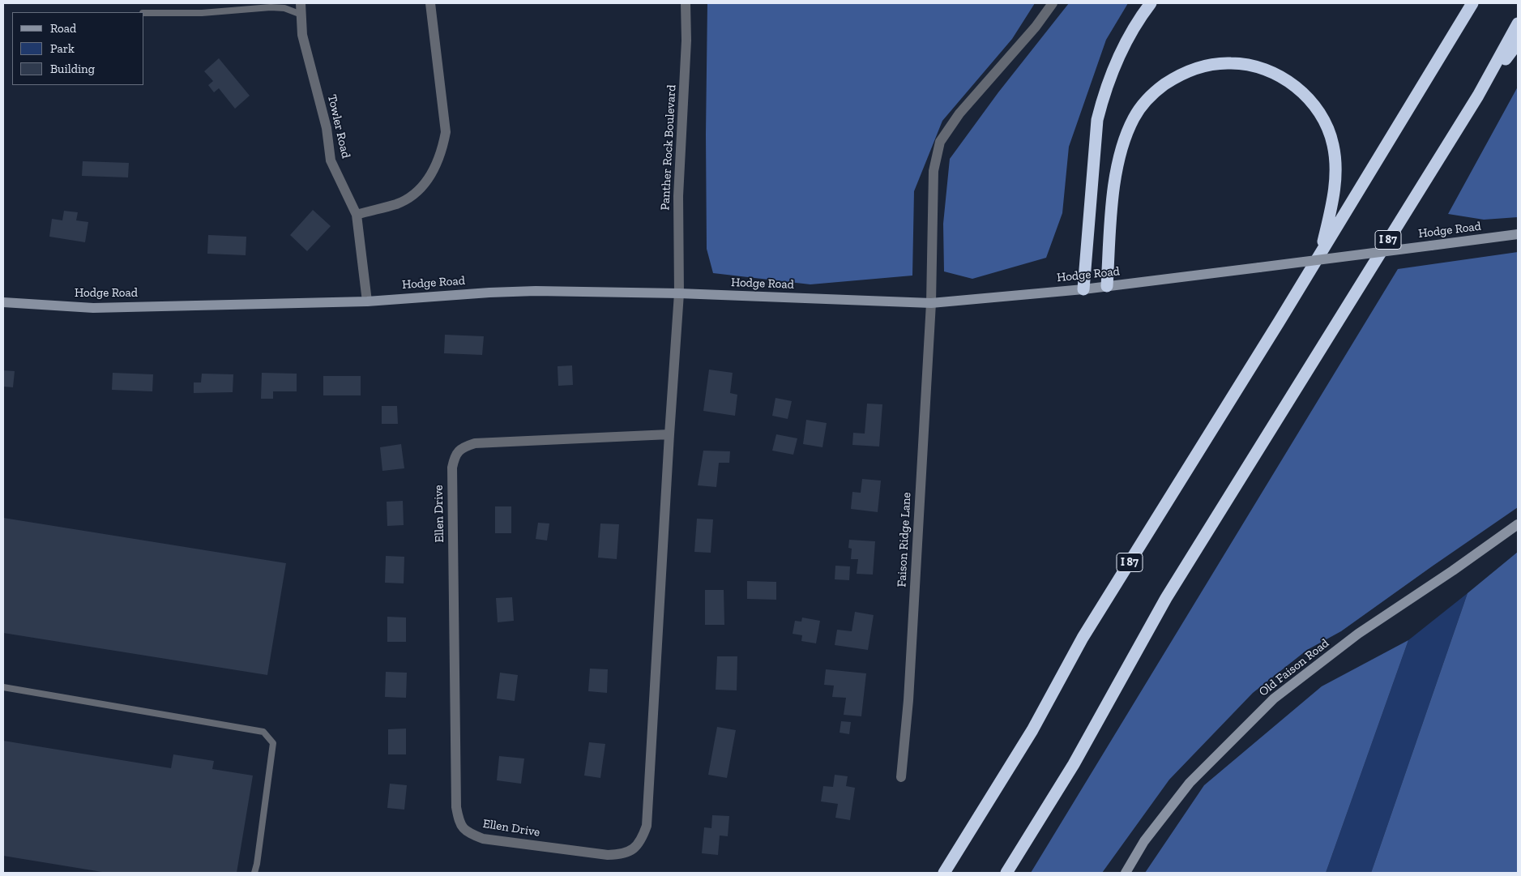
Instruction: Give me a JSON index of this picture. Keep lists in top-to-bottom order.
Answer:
{
  "streets": {
    "highway": ["I 87"],
    "main road": ["Hodge Road", "Old Faison Road"],
    "street": [
      "Towler Road",
      "Panther Rock Boulevard",
      "Ellen Drive",
      "Faison Ridge Lane"
    ]
  },
  "crossings": [
    ["Towler Road", "Hodge Road"],
    ["Panther Rock Boulevard", "Hodge Road"],
    ["Panther Rock Boulevard", "Ellen Drive"],
    ["Hodge Road", "Ellen Drive"],
    ["Hodge Road", "Faison Ridge Lane"]
  ],
  "legend": ["Road", "Park", "Building"]
}
